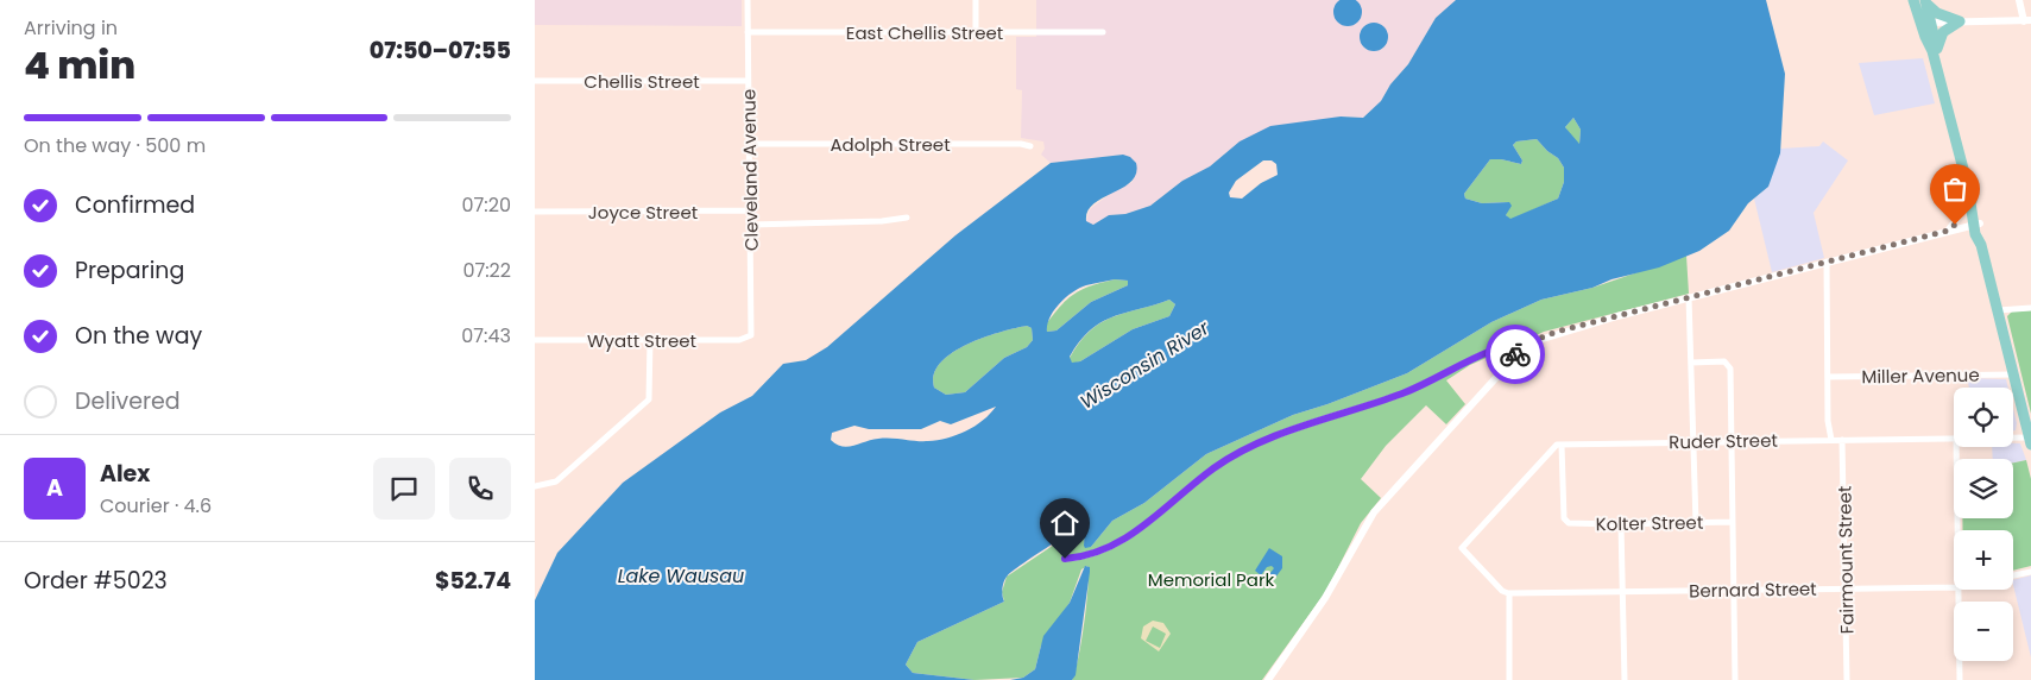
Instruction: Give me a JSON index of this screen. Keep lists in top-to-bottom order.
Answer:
{
  "streets": {
    "street": [
      "East Chellis Street",
      "Chellis Street",
      "Adolph Street",
      "Cleveland Avenue",
      "Joyce Street",
      "Wyatt Street",
      "Miller Avenue",
      "Ruder Street",
      "Kolter Street",
      "Fairmount Street",
      "Bernard Street"
    ]
  },
  "crossings": [
    ["East Chellis Street", "Cleveland Avenue"],
    ["Chellis Street", "Cleveland Avenue"],
    ["Adolph Street", "Cleveland Avenue"],
    ["Cleveland Avenue", "Joyce Street"],
    ["Cleveland Avenue", "Wyatt Street"],
    ["Ruder Street", "Kolter Street"],
    ["Ruder Street", "Fairmount Street"],
    ["Fairmount Street", "Bernard Street"]
  ],
  "water": ["Wisconsin River", "Lake Wausau"],
  "parks": ["Memorial Park"],
  "page": {
    "heading": ["4 min", "Arriving in", "07:50–07:55"],
    "panel": [
      "Alex",
      "Courier · 4.6",
      "Order #5023",
      "$52.74"
    ],
    "bar": "On the way · 500 m",
    "list": [
      ["Confirmed", "07:20"],
      ["Preparing", "07:22"],
      ["On the way", "07:43"],
      "Delivered"
    ],
    "map_buttons": ["+", "−"],
    "round": "A"
  }
}
